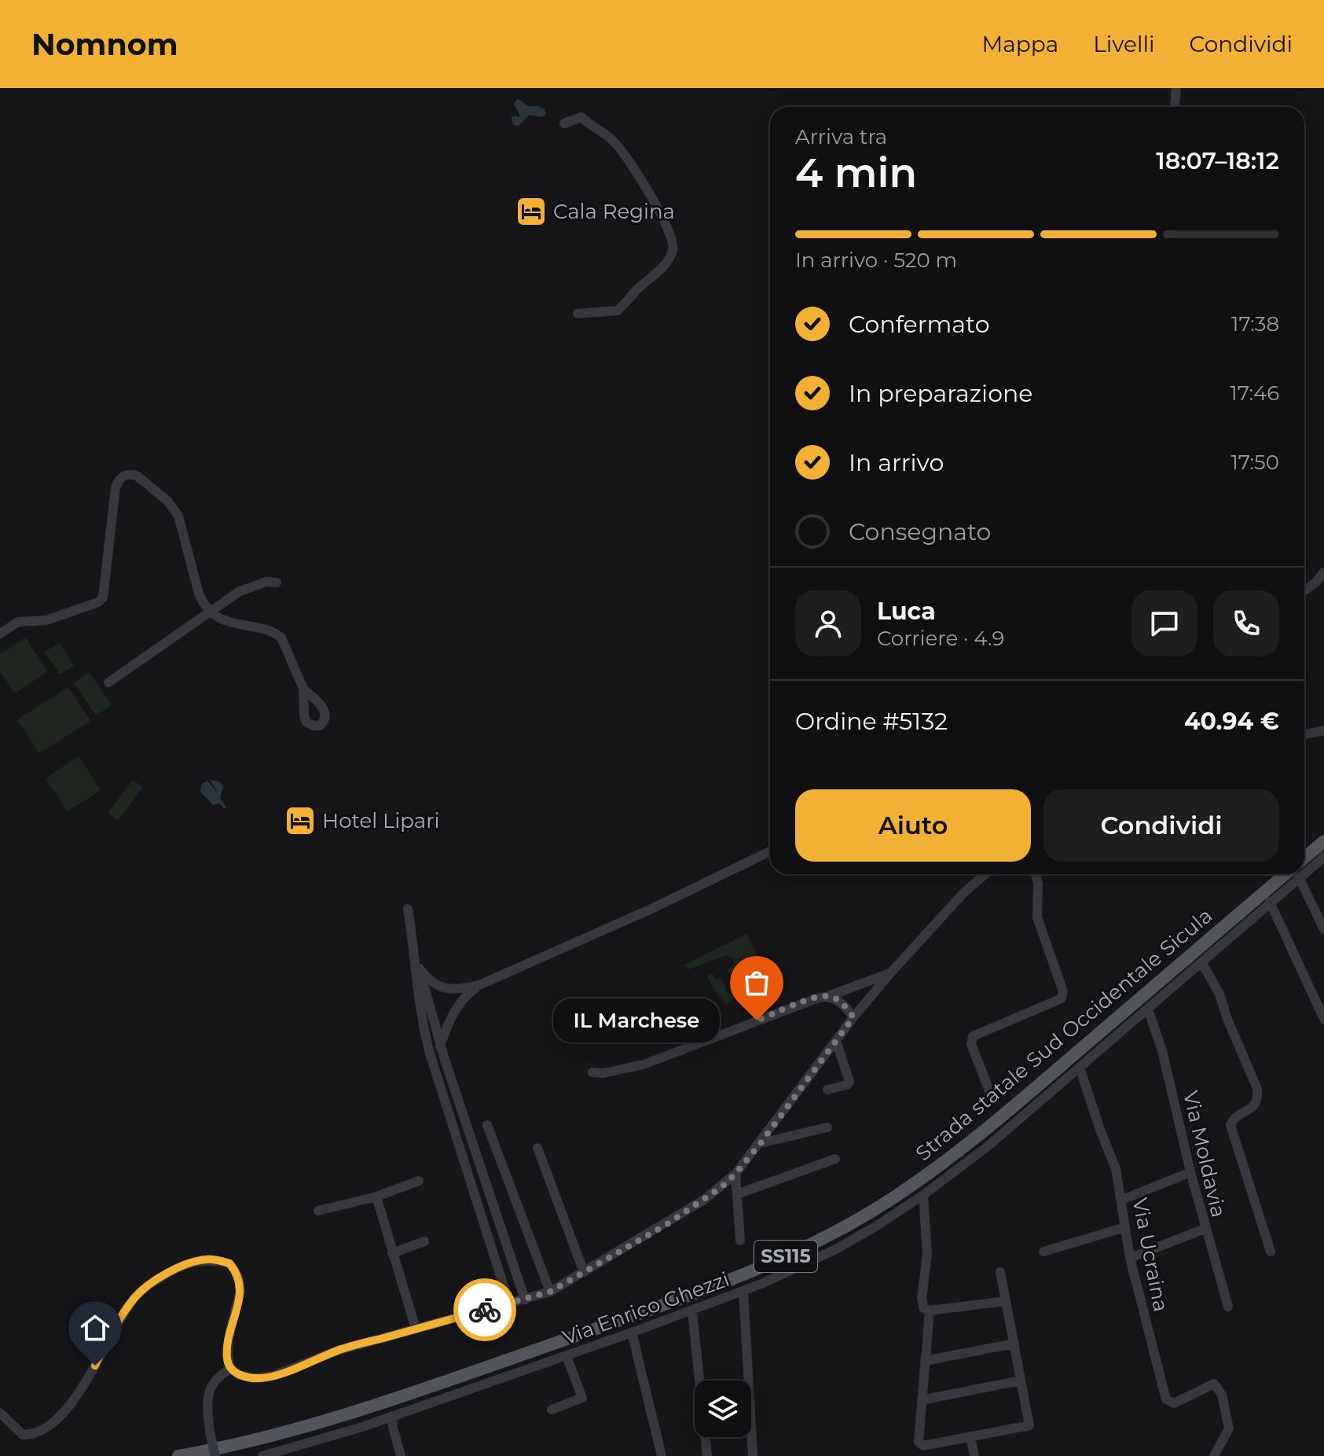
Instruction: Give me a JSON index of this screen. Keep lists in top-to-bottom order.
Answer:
{
  "streets": {
    "main road": ["Strada statale Sud Occidentale Sicula", "SS115"],
    "street": ["Via Moldavia", "Via Ucraina", "Via Enrico Ghezzi"]
  },
  "crossings": [
    ["Via Moldavia", "Via Enrico Ghezzi"],
    ["Via Ucraina", "Via Enrico Ghezzi"]
  ],
  "places": {
    "hotel": ["Cala Regina", "Hotel Lipari"],
    "other": ["IL Marchese"]
  },
  "page": {
    "header": "Nomnom",
    "nav": ["Mappa", "Livelli", "Condividi"],
    "heading": ["4 min", "Arriva tra", "18:07–18:12"],
    "panel": [
      "Luca",
      "Corriere · 4.9",
      "Ordine #5132",
      "40.94 €"
    ],
    "bar": "In arrivo · 520 m",
    "list": [
      ["Confermato", "17:38"],
      ["In preparazione", "17:46"],
      ["In arrivo", "17:50"],
      "Consegnato"
    ],
    "buttons": ["Aiuto", "Condividi"],
    "bubble": "IL Marchese"
  }
}
